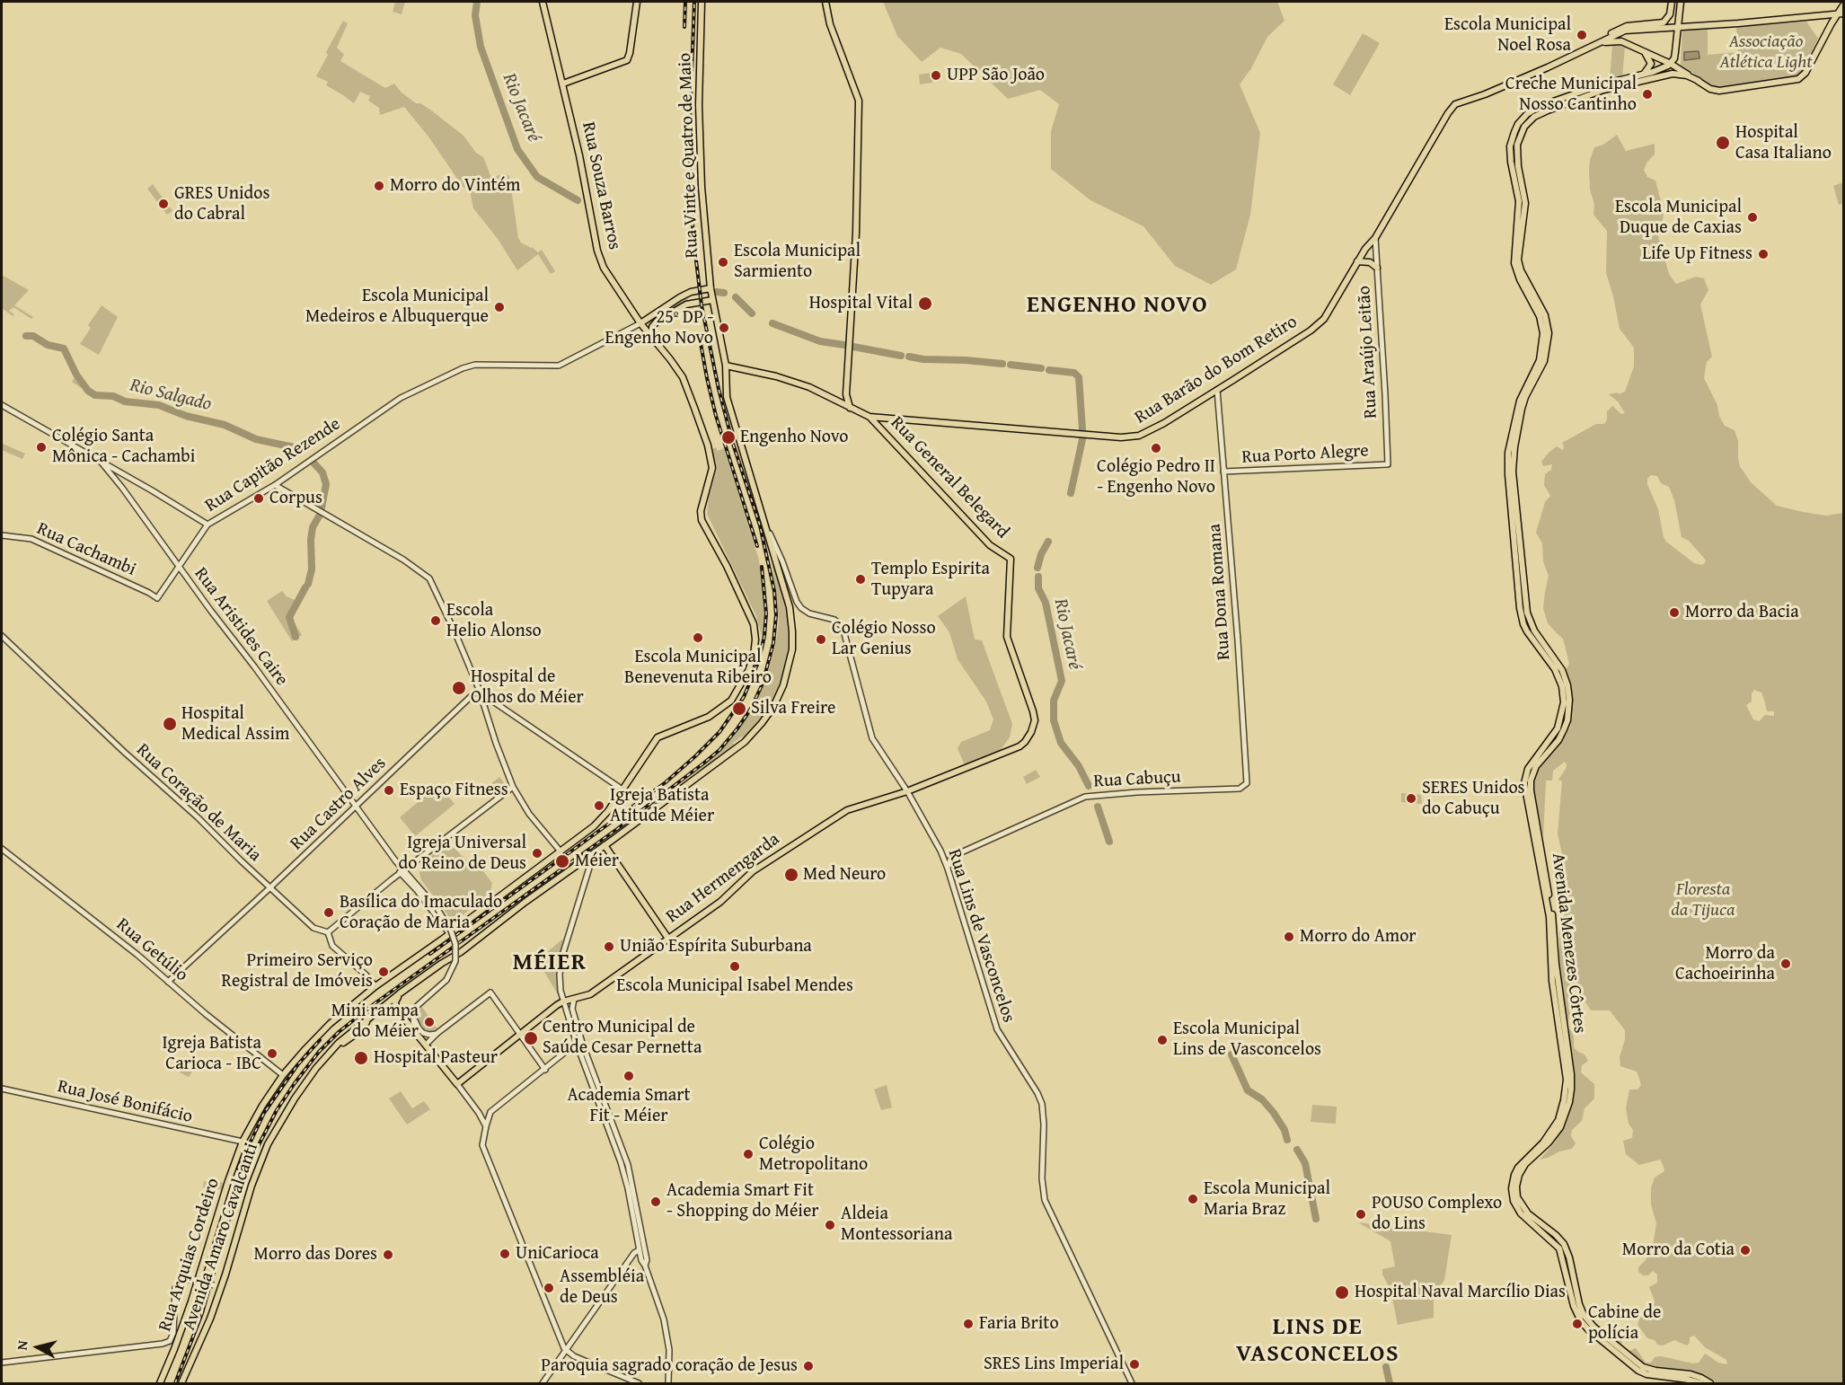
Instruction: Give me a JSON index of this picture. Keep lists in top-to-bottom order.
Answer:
{
  "streets": {
    "main road": [
      "Rua Vinte e Quatro de Maio",
      "Rua Souza Barros",
      "Rua Barão do Bom Retiro",
      "Rua General Belegard",
      "Rua Hermengarda",
      "Avenida Menezes Côrtes",
      "Avenida Amaro Cavalcanti",
      "Rua Arquias Cordeiro"
    ],
    "street": [
      "Rua Araújo Leitão",
      "Rua Porto Alegre",
      "Rua Capitão Rezende",
      "Rua Cachambi",
      "Rua Dona Romana",
      "Rua Aristides Caire",
      "Rua Cabuçu",
      "Rua Coração de Maria",
      "Rua Castro Alves",
      "Rua Lins de Vasconcelos",
      "Rua Getúlio",
      "Rua José Bonifácio"
    ]
  },
  "crossings": [
    ["Rua Vinte e Quatro de Maio", "Rua Barão do Bom Retiro"],
    ["Rua Vinte e Quatro de Maio", "Rua Lins de Vasconcelos"],
    ["Rua Vinte e Quatro de Maio", "Avenida Amaro Cavalcanti"],
    ["Rua Souza Barros", "Rua Capitão Rezende"],
    ["Rua Souza Barros", "Rua Arquias Cordeiro"],
    ["Rua Araújo Leitão", "Rua Barão do Bom Retiro"],
    ["Rua Araújo Leitão", "Rua Porto Alegre"],
    ["Rua Barão do Bom Retiro", "Rua General Belegard"],
    ["Rua Barão do Bom Retiro", "Rua Dona Romana"],
    ["Rua Porto Alegre", "Rua Dona Romana"],
    ["Rua Capitão Rezende", "Rua Cachambi"],
    ["Rua Capitão Rezende", "Rua Aristides Caire"],
    ["Rua General Belegard", "Rua Hermengarda"],
    ["Rua Dona Romana", "Rua Cabuçu"],
    ["Rua Aristides Caire", "Rua Castro Alves"],
    ["Rua Aristides Caire", "Rua Arquias Cordeiro"],
    ["Rua Coração de Maria", "Rua Castro Alves"],
    ["Rua Coração de Maria", "Rua Arquias Cordeiro"],
    ["Rua Castro Alves", "Rua Getúlio"],
    ["Rua Hermengarda", "Rua Lins de Vasconcelos"],
    ["Rua Getúlio", "Rua Arquias Cordeiro"],
    ["Rua José Bonifácio", "Rua Arquias Cordeiro"]
  ],
  "districts": ["ENGENHO NOVO", "MÉIER", "LINS DE VASCONCELOS"],
  "water": ["Rio Jacaré", "Rio Salgado"],
  "parks": ["Associação Atlética Light", "Floresta da Tijuca"],
  "places": [
    "Escola Municipal Noel Rosa",
    "UPP São João",
    "Creche Municipal Nosso Cantinho",
    "Hospital Casa Italiano",
    "Morro do Vintém",
    "GRES Unidos do Cabral",
    "Escola Municipal Duque de Caxias",
    "Life Up Fitness",
    "Escola Municipal Sarmiento",
    "Hospital Vital",
    "Escola Municipal Medeiros e Albuquerque",
    "25º DP - Engenho Novo",
    "Engenho Novo",
    "Colégio Santa Mônica - Cachambi",
    "Colégio Pedro II - Engenho Novo",
    "Corpus",
    "Templo Espirita Tupyara",
    "Morro da Bacia",
    "Escola Helio Alonso",
    "Escola Municipal Benevenuta Ribeiro",
    "Colégio Nosso Lar Genius",
    "Hospital de Olhos do Méier",
    "Silva Freire",
    "Hospital Medical Assim",
    "Espaço Fitness",
    "SERES Unidos do Cabuçu",
    "Igreja Batista Atitude Méier",
    "Igreja Universal do Reino de Deus",
    "Méier",
    "Med Neuro",
    "Basílica do Imaculado Coração de Maria",
    "Morro do Amor",
    "União Espírita Suburbana",
    "Morro da Cachoeirinha",
    "Escola Municipal Isabel Mendes",
    "Primeiro Serviço Registral de Imóveis",
    "Mini rampa do Méier",
    "Centro Municipal de Saúde Cesar Pernetta",
    "Escola Municipal Lins de Vasconcelos",
    "Igreja Batista Carioca - IBC",
    "Hospital Pasteur",
    "Academia Smart Fit - Méier",
    "Colégio Metropolitano",
    "Escola Municipal Maria Braz",
    "Academia Smart Fit - Shopping do Méier",
    "POUSO Complexo do Lins",
    "Aldeia Montessoriana",
    "Morro da Cotia",
    "UniCarioca",
    "Morro das Dores",
    "Assembléia de Deus",
    "Hospital Naval Marcílio Dias",
    "Faria Brito",
    "Cabine de polícia",
    "SRES Lins Imperial",
    "Paroquia sagrado coração de Jesus"
  ],
  "north": "left"
}
